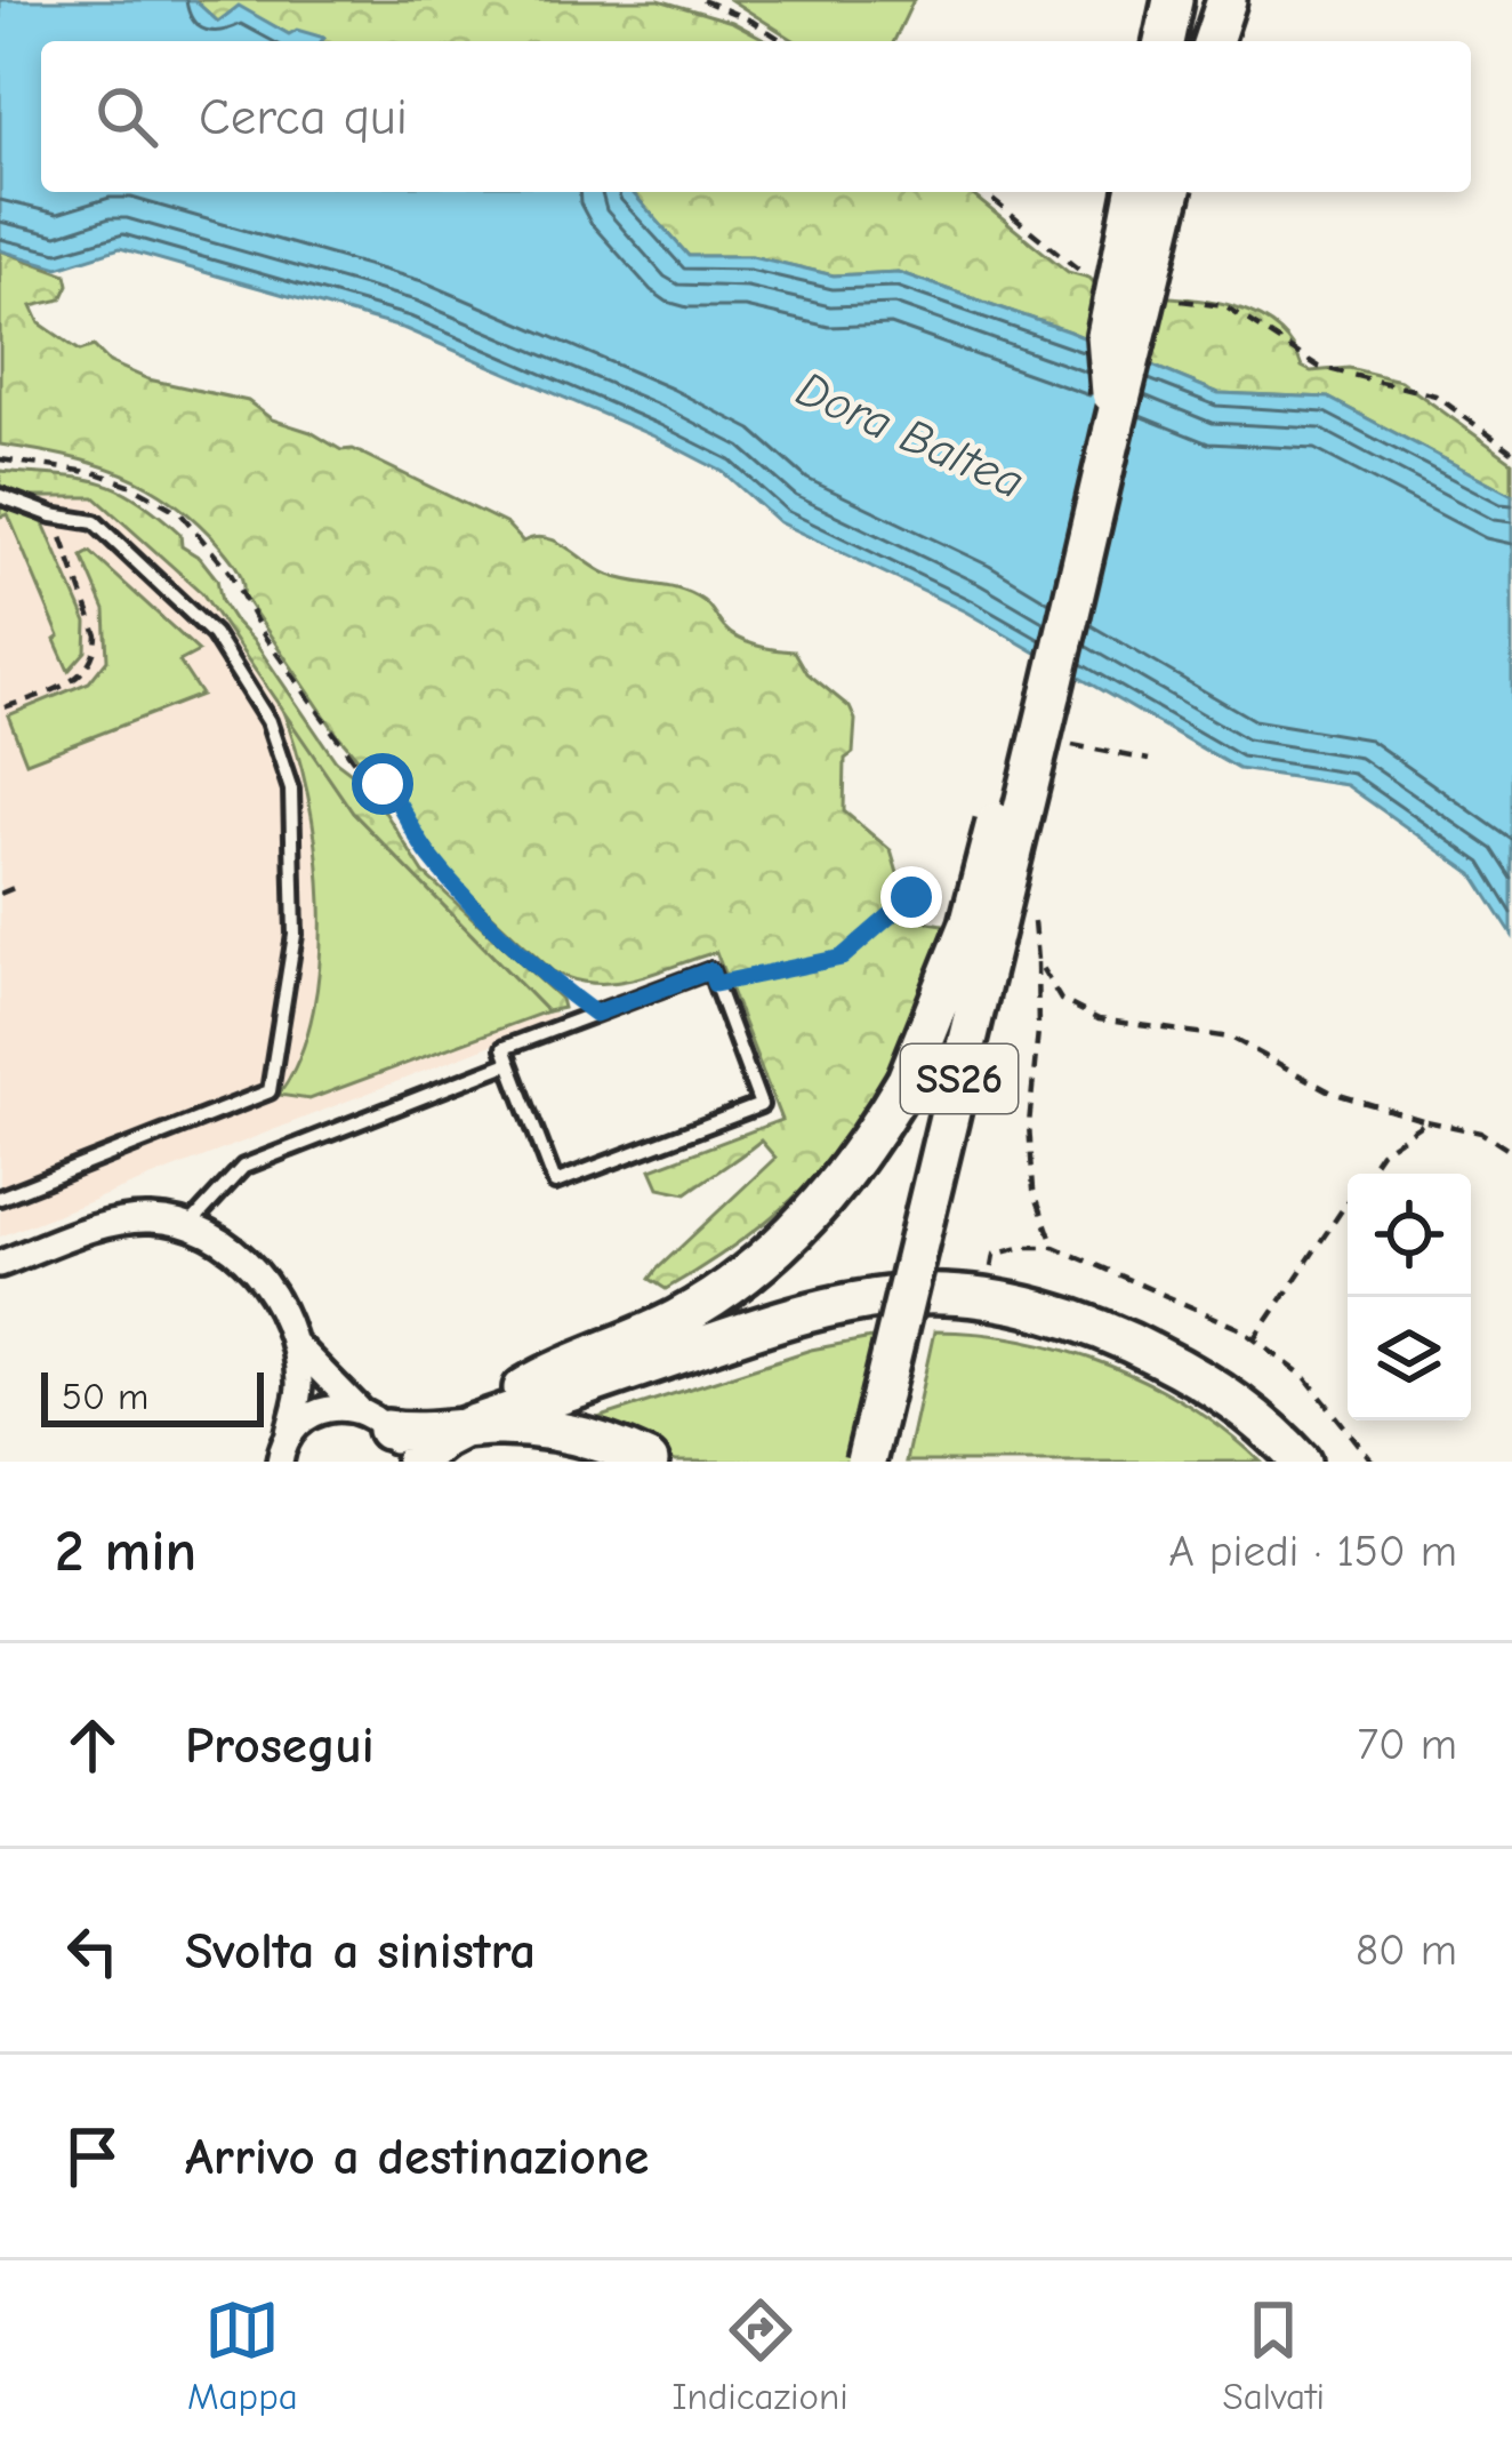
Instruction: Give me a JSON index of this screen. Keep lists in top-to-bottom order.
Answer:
{
  "streets": {
    "main road": ["SS26"]
  },
  "water": ["Dora Baltea"],
  "scale_bar": "50 m",
  "page": {
    "search": "Cerca qui",
    "scale": "50 m",
    "heading": ["2 min", "A piedi · 150 m"],
    "list": [
      ["Prosegui", "70 m"],
      ["Svolta a sinistra", "80 m"],
      "Arrivo a destinazione"
    ],
    "nav": ["Mappa", "Indicazioni", "Salvati"]
  }
}
